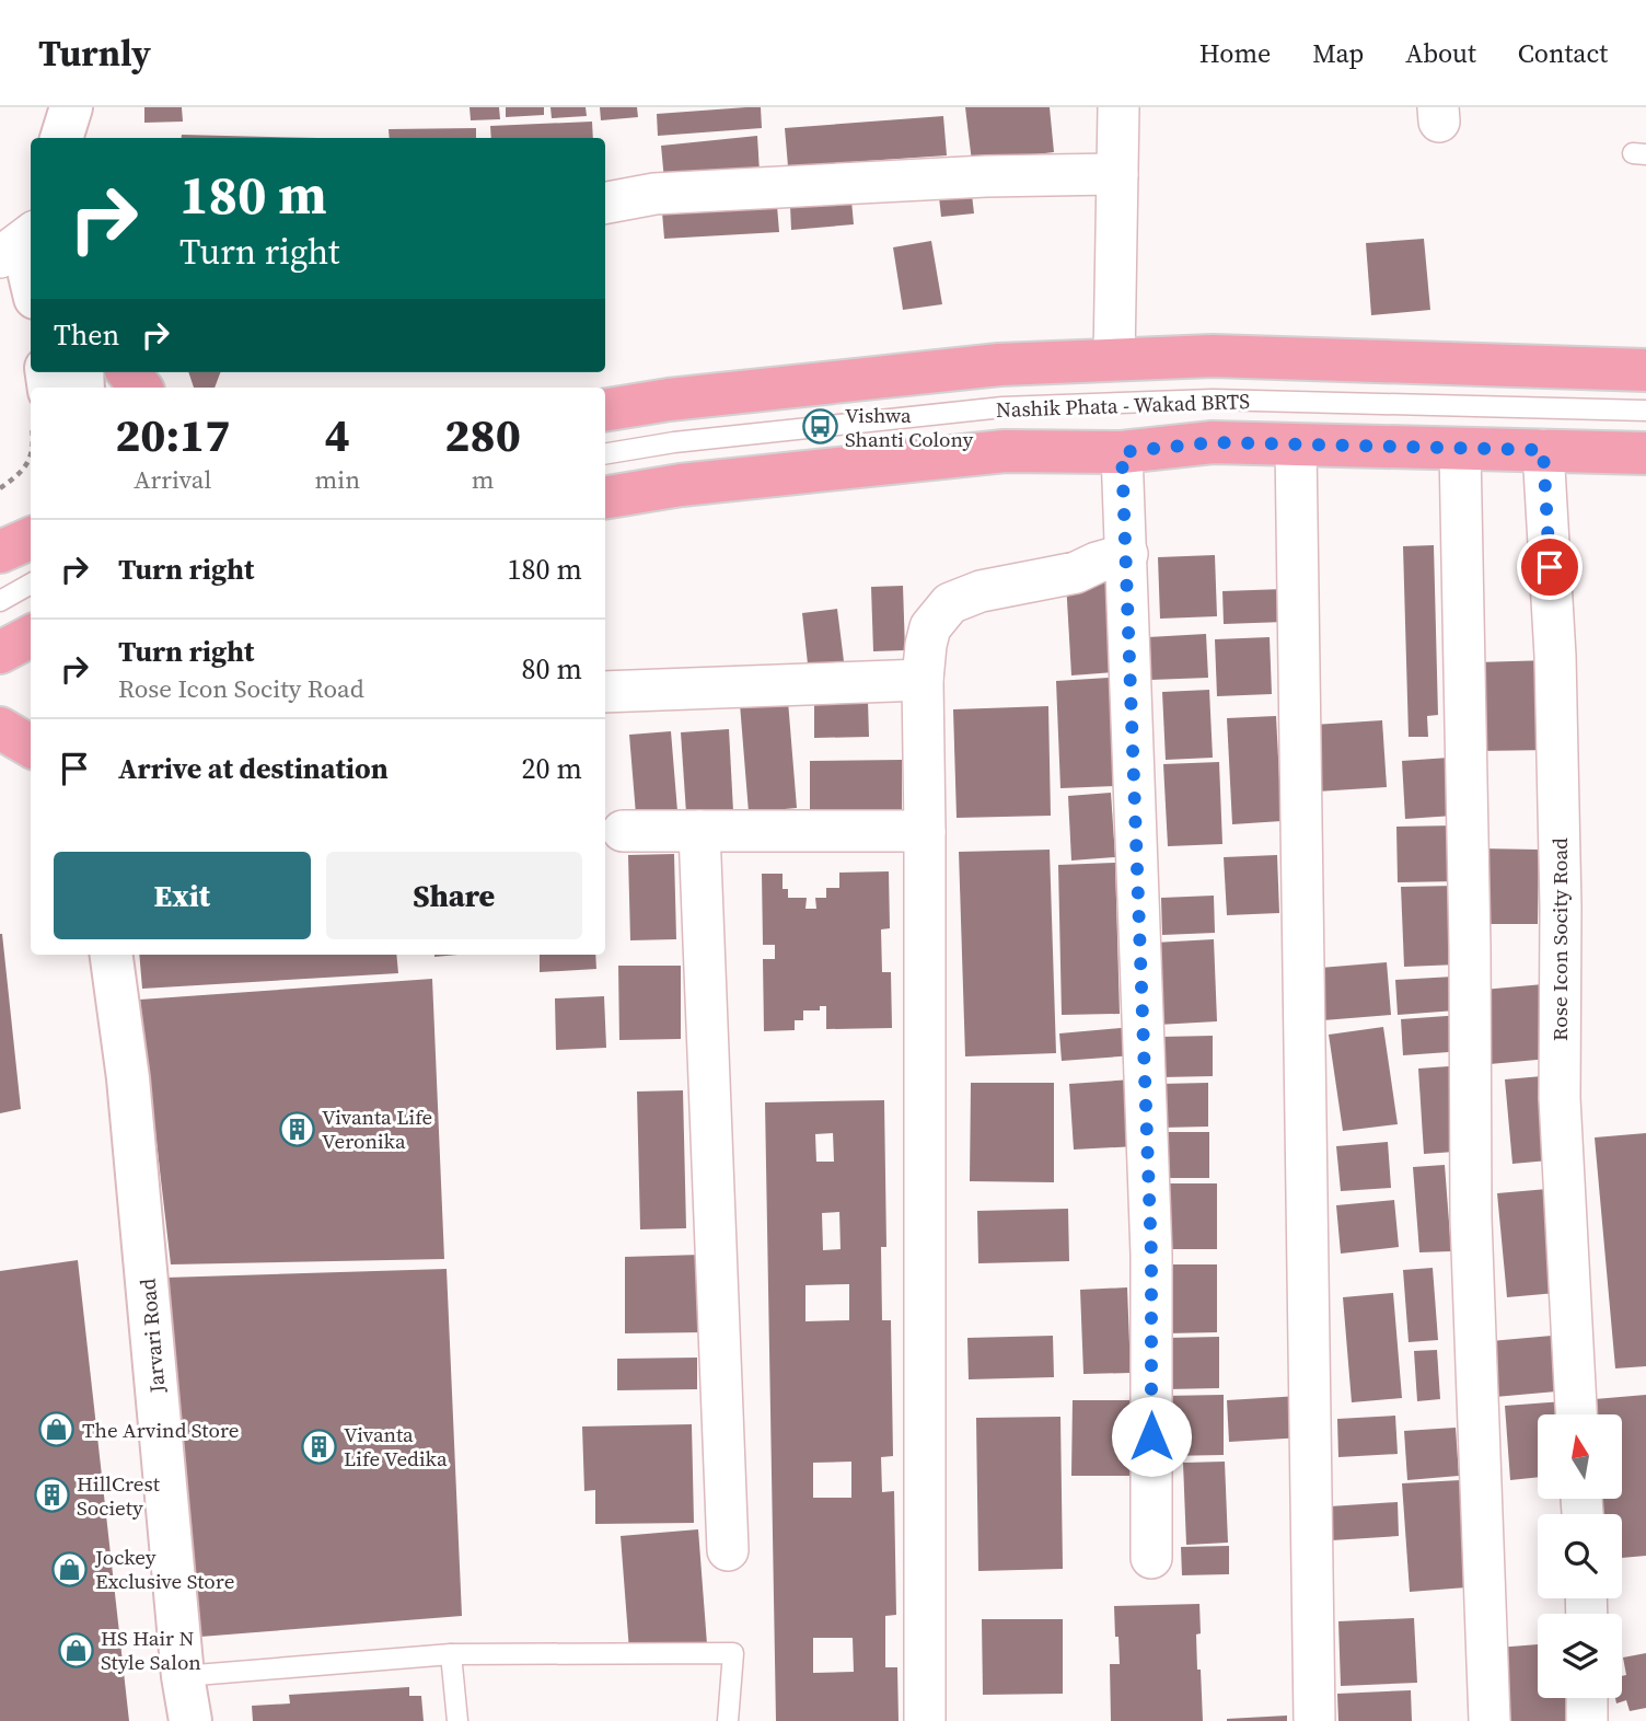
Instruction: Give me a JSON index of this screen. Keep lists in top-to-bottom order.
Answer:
{
  "streets": {
    "street": ["Rose Icon Socity Road", "Jarvari Road"],
    "lane": ["Nashik Phata - Wakad BRTS"]
  },
  "places": {
    "bus stop": ["Vishwa Shanti Colony"],
    "building": ["Vivanta Life Veronika", "Vivanta Life Vedika", "HillCrest Society"],
    "shop": ["The Arvind Store", "Jockey Exclusive Store", "HS Hair N Style Salon"]
  },
  "north": "top",
  "page": {
    "header": "Turnly",
    "nav": [
      "Home",
      "Map",
      "About",
      "Contact"
    ],
    "turn": ["180 m", "Turn right"],
    "then": "Then",
    "eta": [
      "20:17",
      "Arrival",
      "4",
      "min",
      "280",
      "m"
    ],
    "list": [
      {
        "name": "Turn right",
        "value": "180 m"
      },
      {
        "name": "Turn right",
        "note": "Rose Icon Socity Road",
        "value": "80 m"
      },
      {
        "name": "Arrive at destination",
        "value": "20 m"
      }
    ],
    "buttons": ["Exit", "Share"]
  }
}
